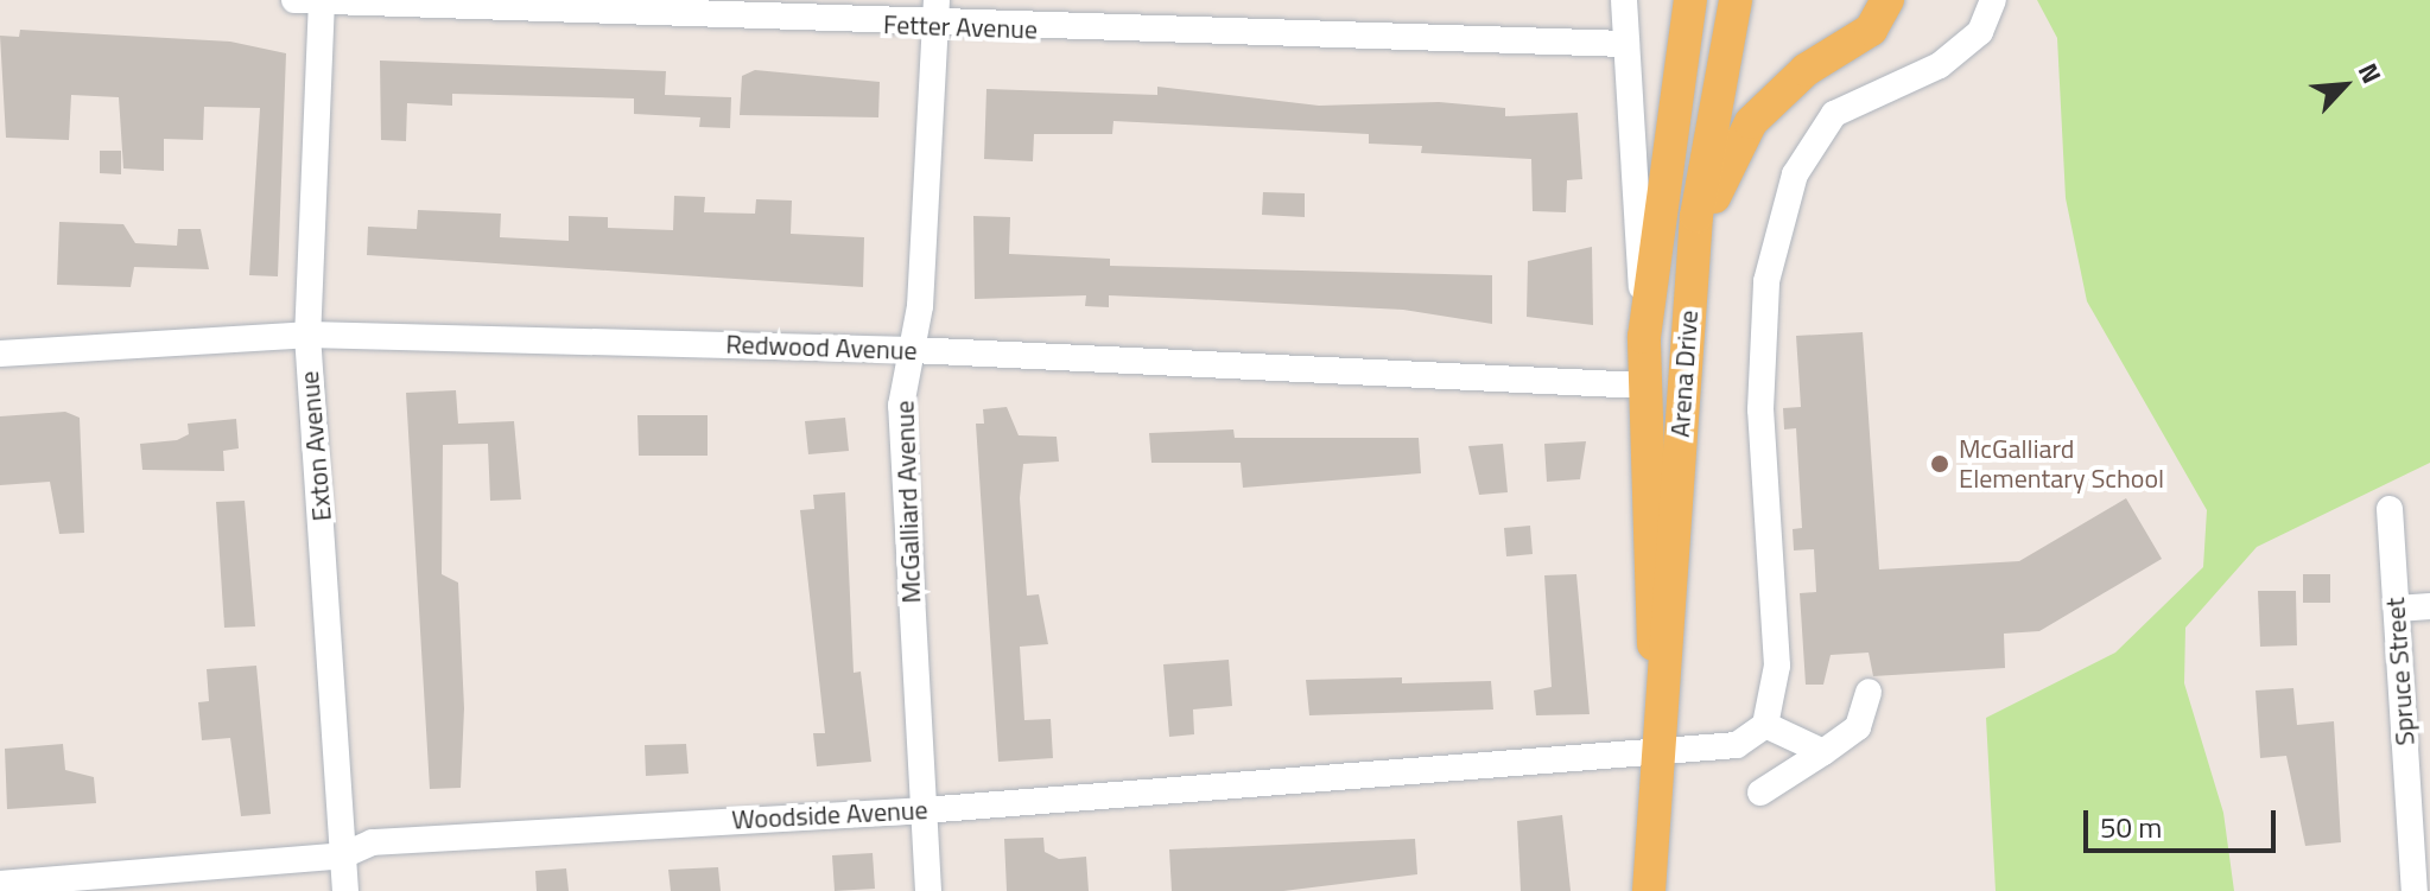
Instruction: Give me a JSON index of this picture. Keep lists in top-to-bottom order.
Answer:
{
  "streets": {
    "main road": ["Arena Drive"],
    "street": [
      "Fetter Avenue",
      "Redwood Avenue",
      "Exton Avenue",
      "McGalliard Avenue",
      "Spruce Street",
      "Woodside Avenue"
    ]
  },
  "crossings": [
    ["Fetter Avenue", "Exton Avenue"],
    ["Fetter Avenue", "McGalliard Avenue"],
    ["Redwood Avenue", "Arena Drive"],
    ["Redwood Avenue", "Exton Avenue"],
    ["Redwood Avenue", "McGalliard Avenue"],
    ["Arena Drive", "Woodside Avenue"],
    ["Exton Avenue", "Woodside Avenue"],
    ["McGalliard Avenue", "Woodside Avenue"]
  ],
  "places": ["McGalliard Elementary School"],
  "scale_bar": "50 m",
  "north": "top right"
}
